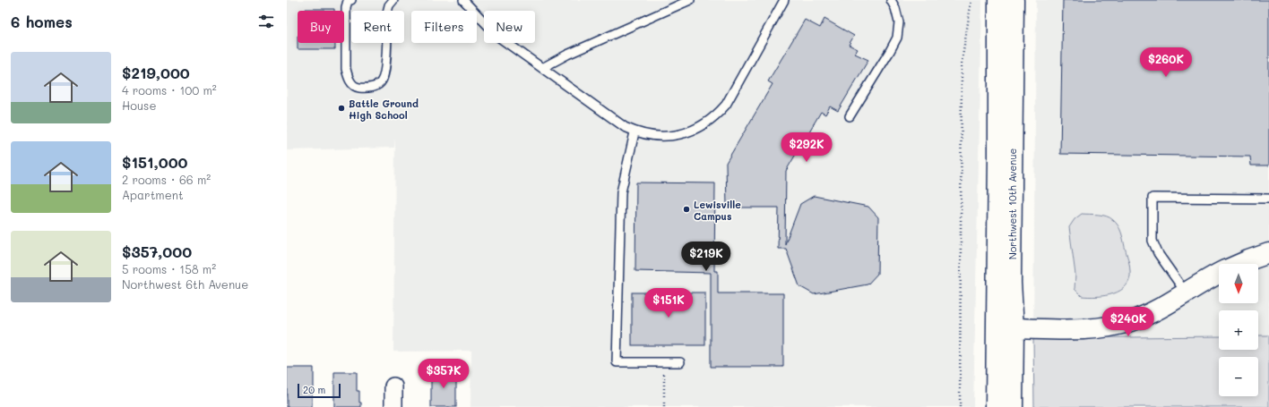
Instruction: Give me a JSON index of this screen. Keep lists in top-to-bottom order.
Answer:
{
  "streets": {
    "main road": ["Northwest 10th Avenue"]
  },
  "places": ["Battle Ground High School", "Lewisville Campus"],
  "scale_bar": "20 m",
  "north": "bottom",
  "page": {
    "heading": "6 homes",
    "chip": [
      "Buy",
      "Rent",
      "Filters",
      "New"
    ],
    "list": [
      {
        "name": "$219,000",
        "note": "4 rooms · 100 m² · House"
      },
      {
        "name": "$151,000",
        "note": "2 rooms · 66 m² · Apartment"
      },
      {
        "name": "$357,000",
        "note": "5 rooms · 158 m² · Northwest 6th Avenue"
      }
    ],
    "price": [
      "$260K",
      "$292K",
      "$219K",
      "$151K",
      "$240K",
      "$357K"
    ],
    "map_buttons": ["+", "−"],
    "scale": "20 m"
  }
}
